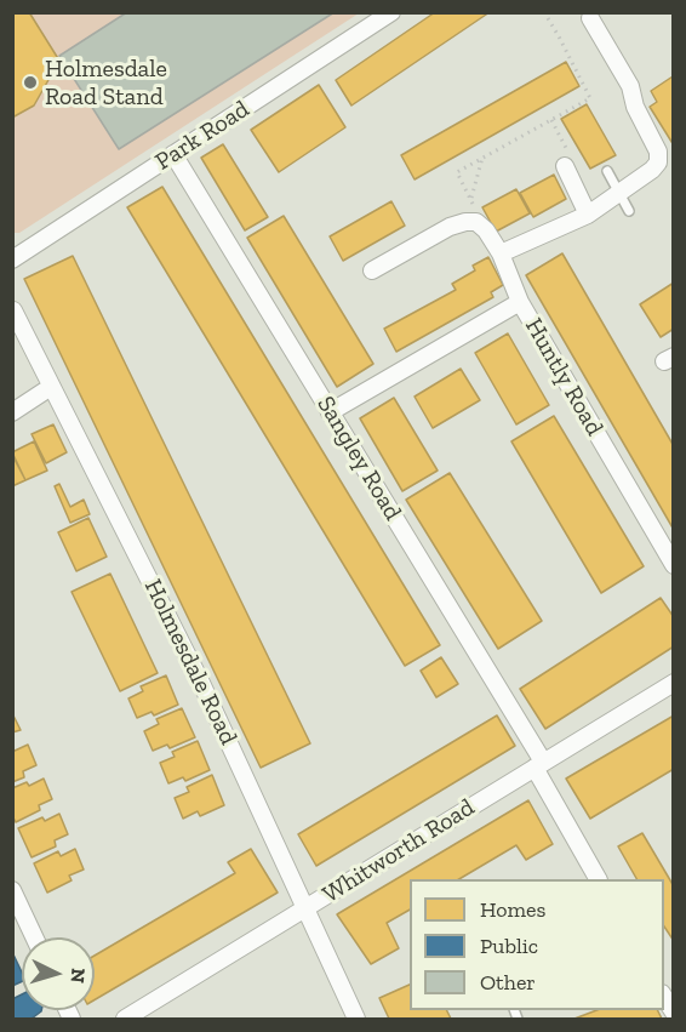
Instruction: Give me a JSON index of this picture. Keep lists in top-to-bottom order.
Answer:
{
  "streets": {
    "street": [
      "Park Road",
      "Huntly Road",
      "Sangley Road",
      "Holmesdale Road",
      "Whitworth Road"
    ]
  },
  "crossings": [
    ["Park Road", "Sangley Road"],
    ["Huntly Road", "Sangley Road"],
    ["Sangley Road", "Whitworth Road"],
    ["Holmesdale Road", "Whitworth Road"]
  ],
  "places": ["Holmesdale Road Stand"],
  "legend": ["Homes", "Public", "Other"],
  "north": "right"
}
